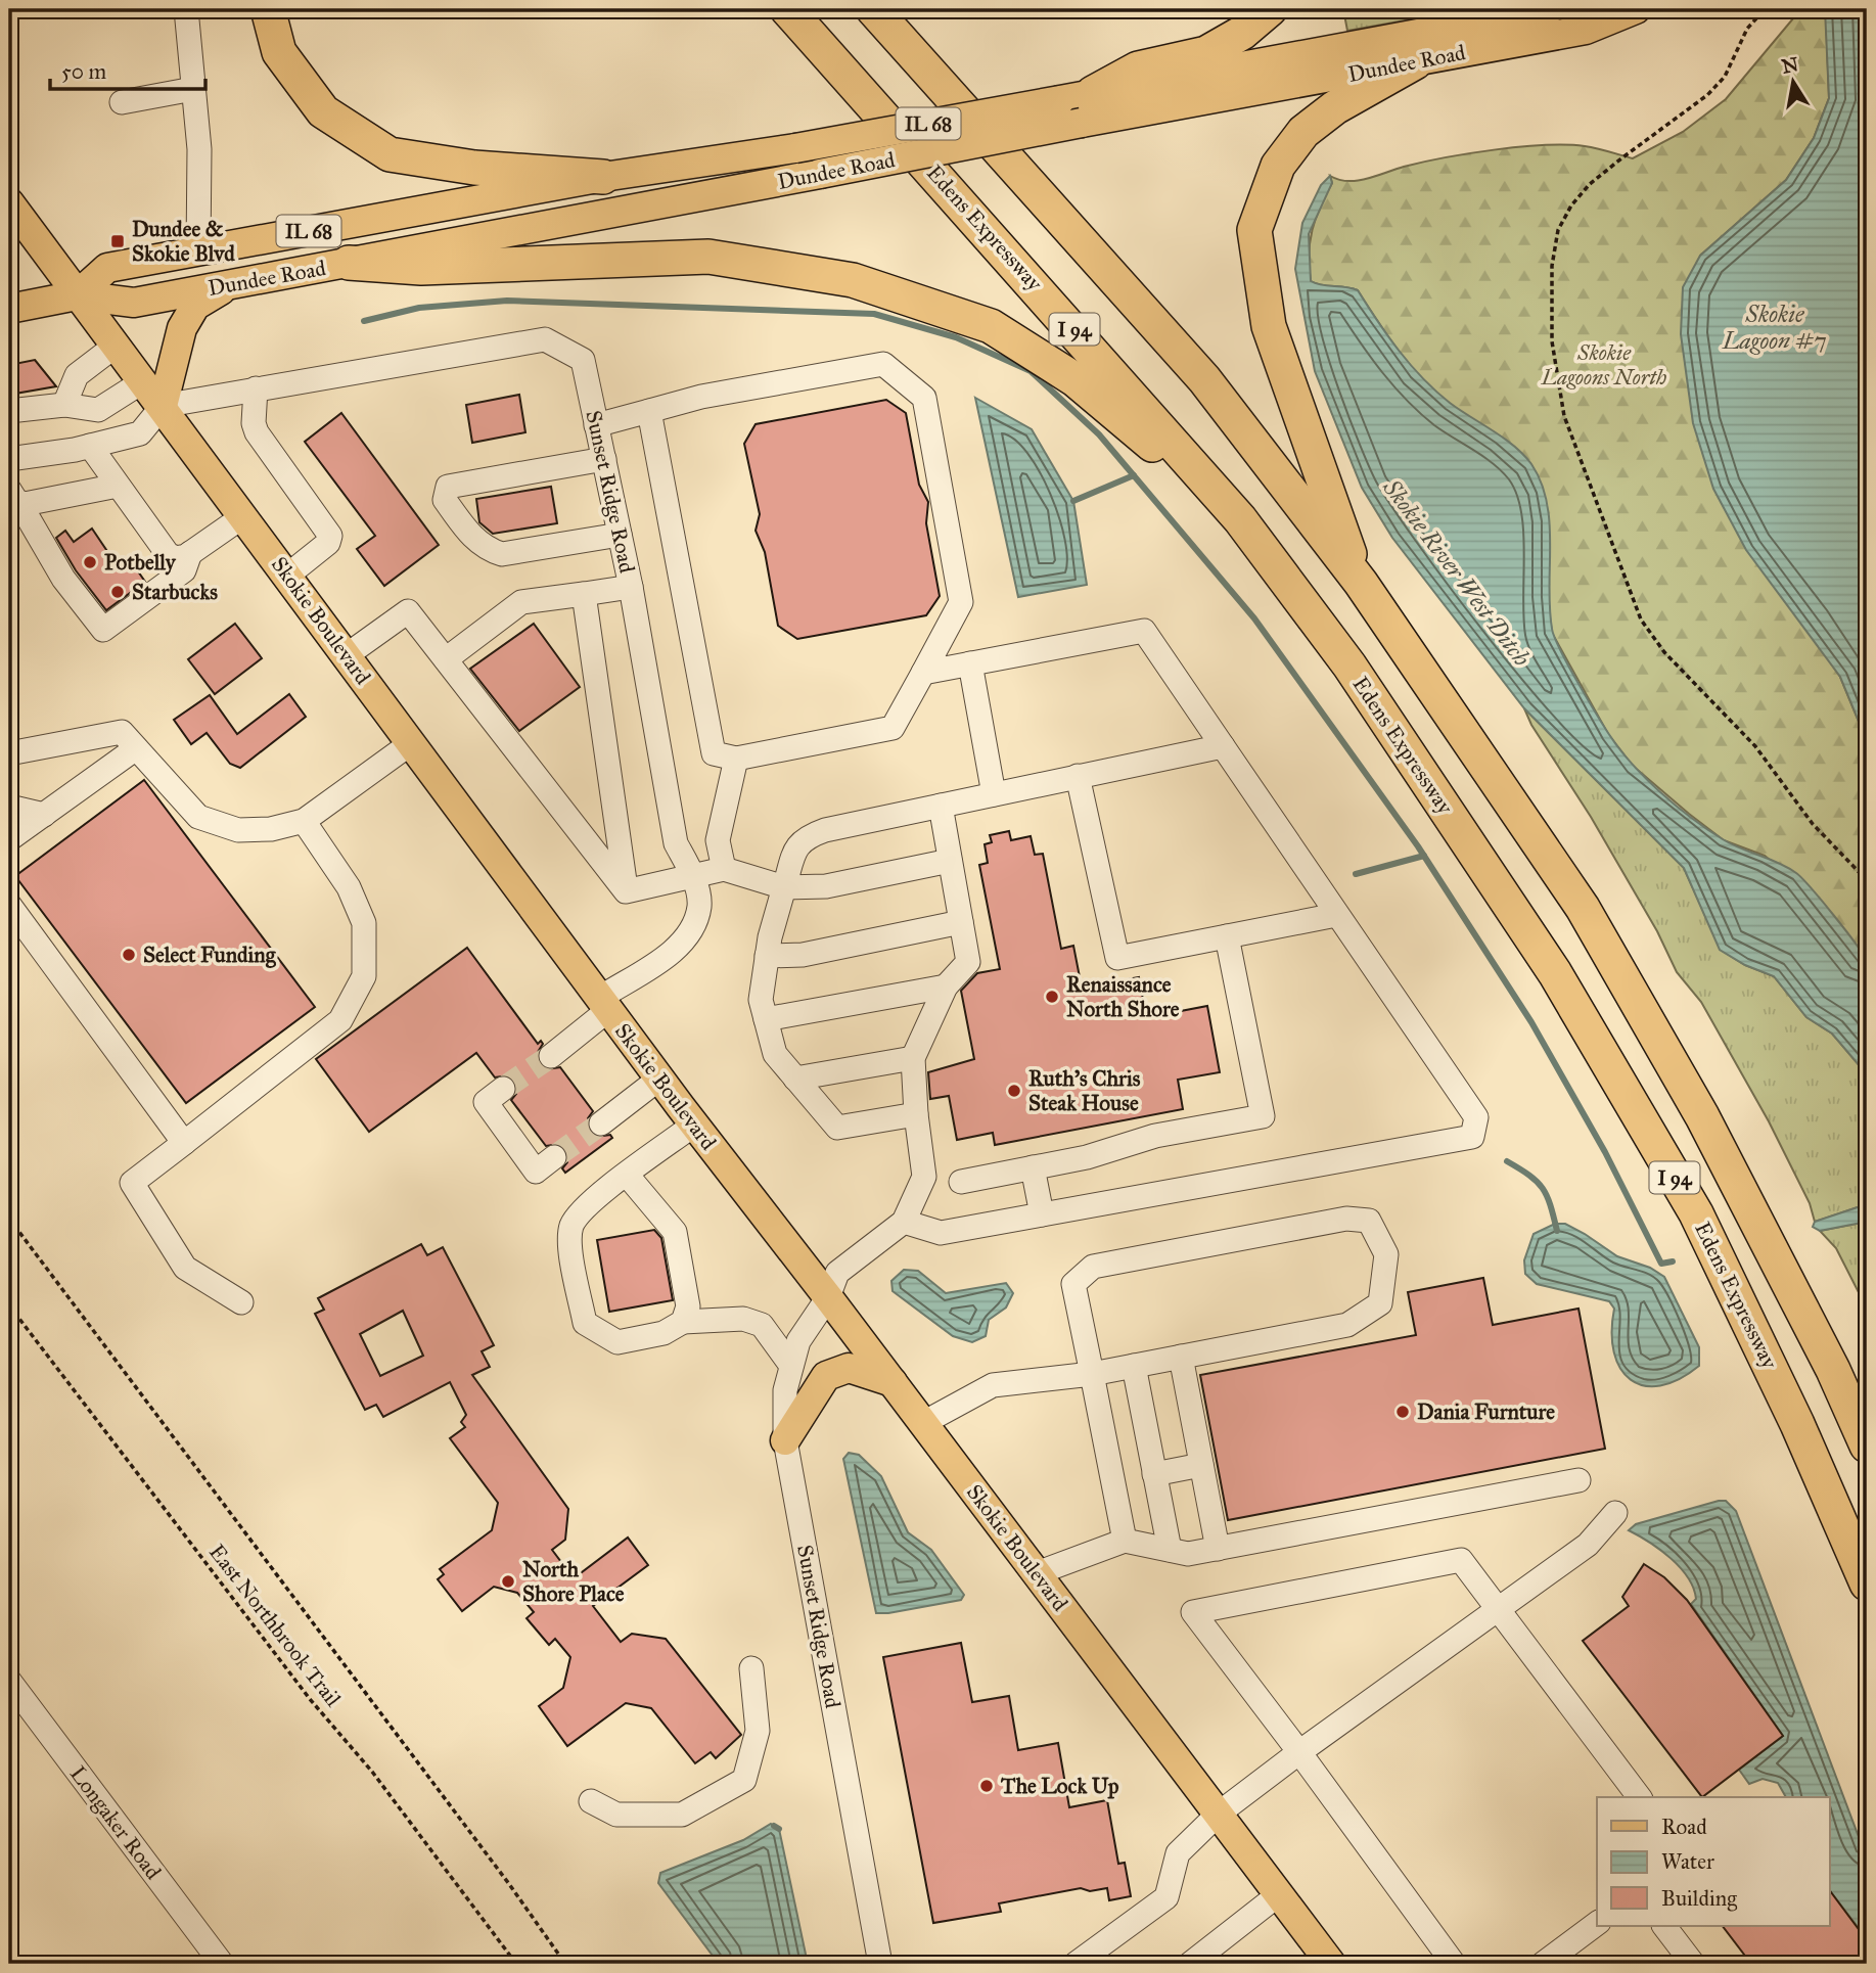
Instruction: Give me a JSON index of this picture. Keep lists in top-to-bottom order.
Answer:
{
  "streets": {
    "highway": ["Edens Expressway", "I 94"],
    "main road": ["Dundee Road", "IL 68", "Skokie Boulevard"],
    "street": ["Sunset Ridge Road", "Longaker Road"],
    "path": ["East Northbrook Trail"]
  },
  "crossings": [
    ["Dundee Road", "Skokie Boulevard"],
    ["Sunset Ridge Road", "Skokie Boulevard"]
  ],
  "water": ["Skokie Lagoon #7", "Skokie River West Ditch"],
  "parks": ["Skokie Lagoons North"],
  "places": {
    "transit": ["Dundee & Skokie Blvd"],
    "other": [
      "Potbelly",
      "Starbucks",
      "Select Funding",
      "Renaissance North Shore",
      "Ruth's Chris Steak House",
      "Dania Furnture",
      "North Shore Place",
      "The Lock Up"
    ]
  },
  "legend": ["Road", "Water", "Building"],
  "scale_bar": "50 m",
  "north": "top"
}
